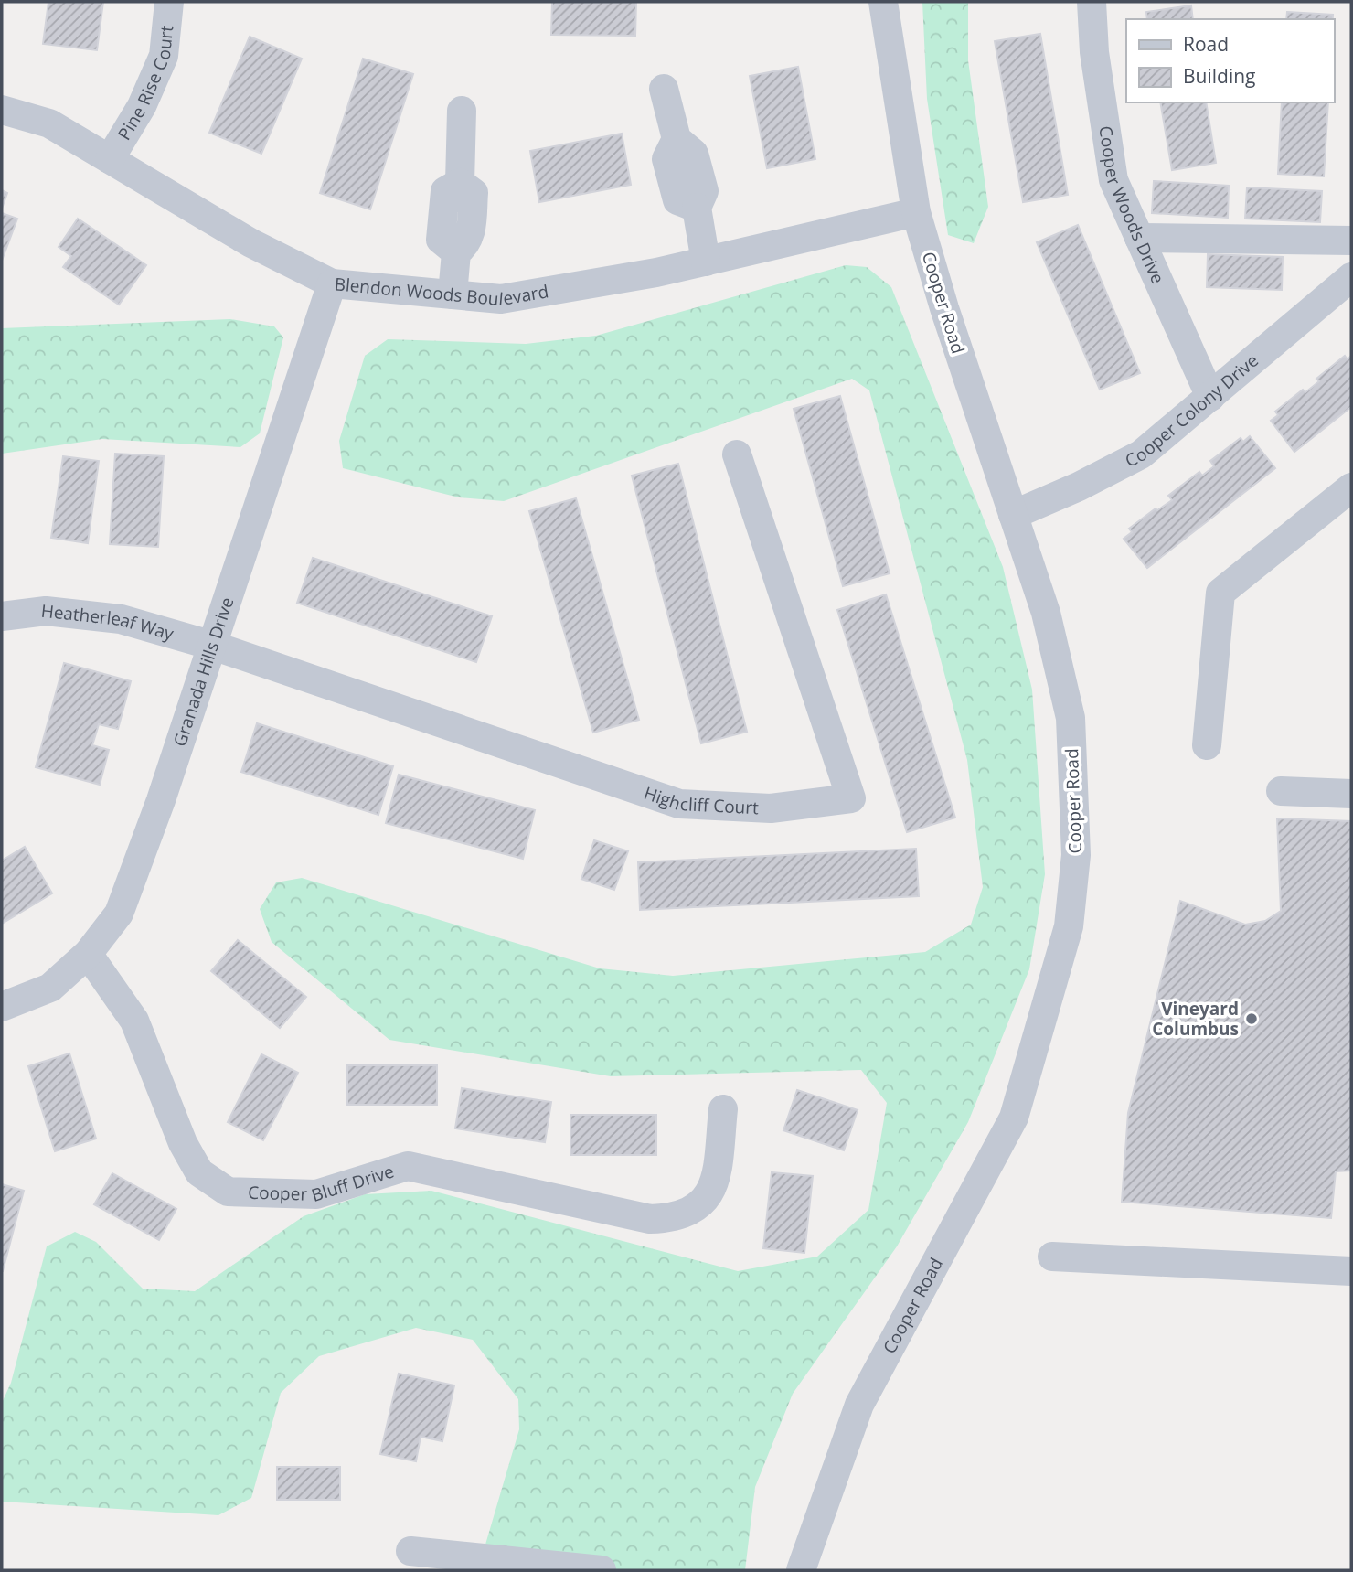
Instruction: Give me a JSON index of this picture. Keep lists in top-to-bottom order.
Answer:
{
  "streets": {
    "street": [
      "Pine Rise Court",
      "Cooper Woods Drive",
      "Blendon Woods Boulevard",
      "Cooper Road",
      "Cooper Colony Drive",
      "Heatherleaf Way",
      "Granada Hills Drive",
      "Highcliff Court",
      "Cooper Bluff Drive"
    ]
  },
  "crossings": [
    ["Pine Rise Court", "Blendon Woods Boulevard"],
    ["Cooper Woods Drive", "Cooper Colony Drive"],
    ["Blendon Woods Boulevard", "Cooper Road"],
    ["Blendon Woods Boulevard", "Granada Hills Drive"],
    ["Cooper Road", "Cooper Colony Drive"],
    ["Heatherleaf Way", "Granada Hills Drive"],
    ["Heatherleaf Way", "Highcliff Court"],
    ["Granada Hills Drive", "Highcliff Court"],
    ["Granada Hills Drive", "Cooper Bluff Drive"]
  ],
  "places": ["Vineyard Columbus"],
  "legend": ["Road", "Building"]
}
